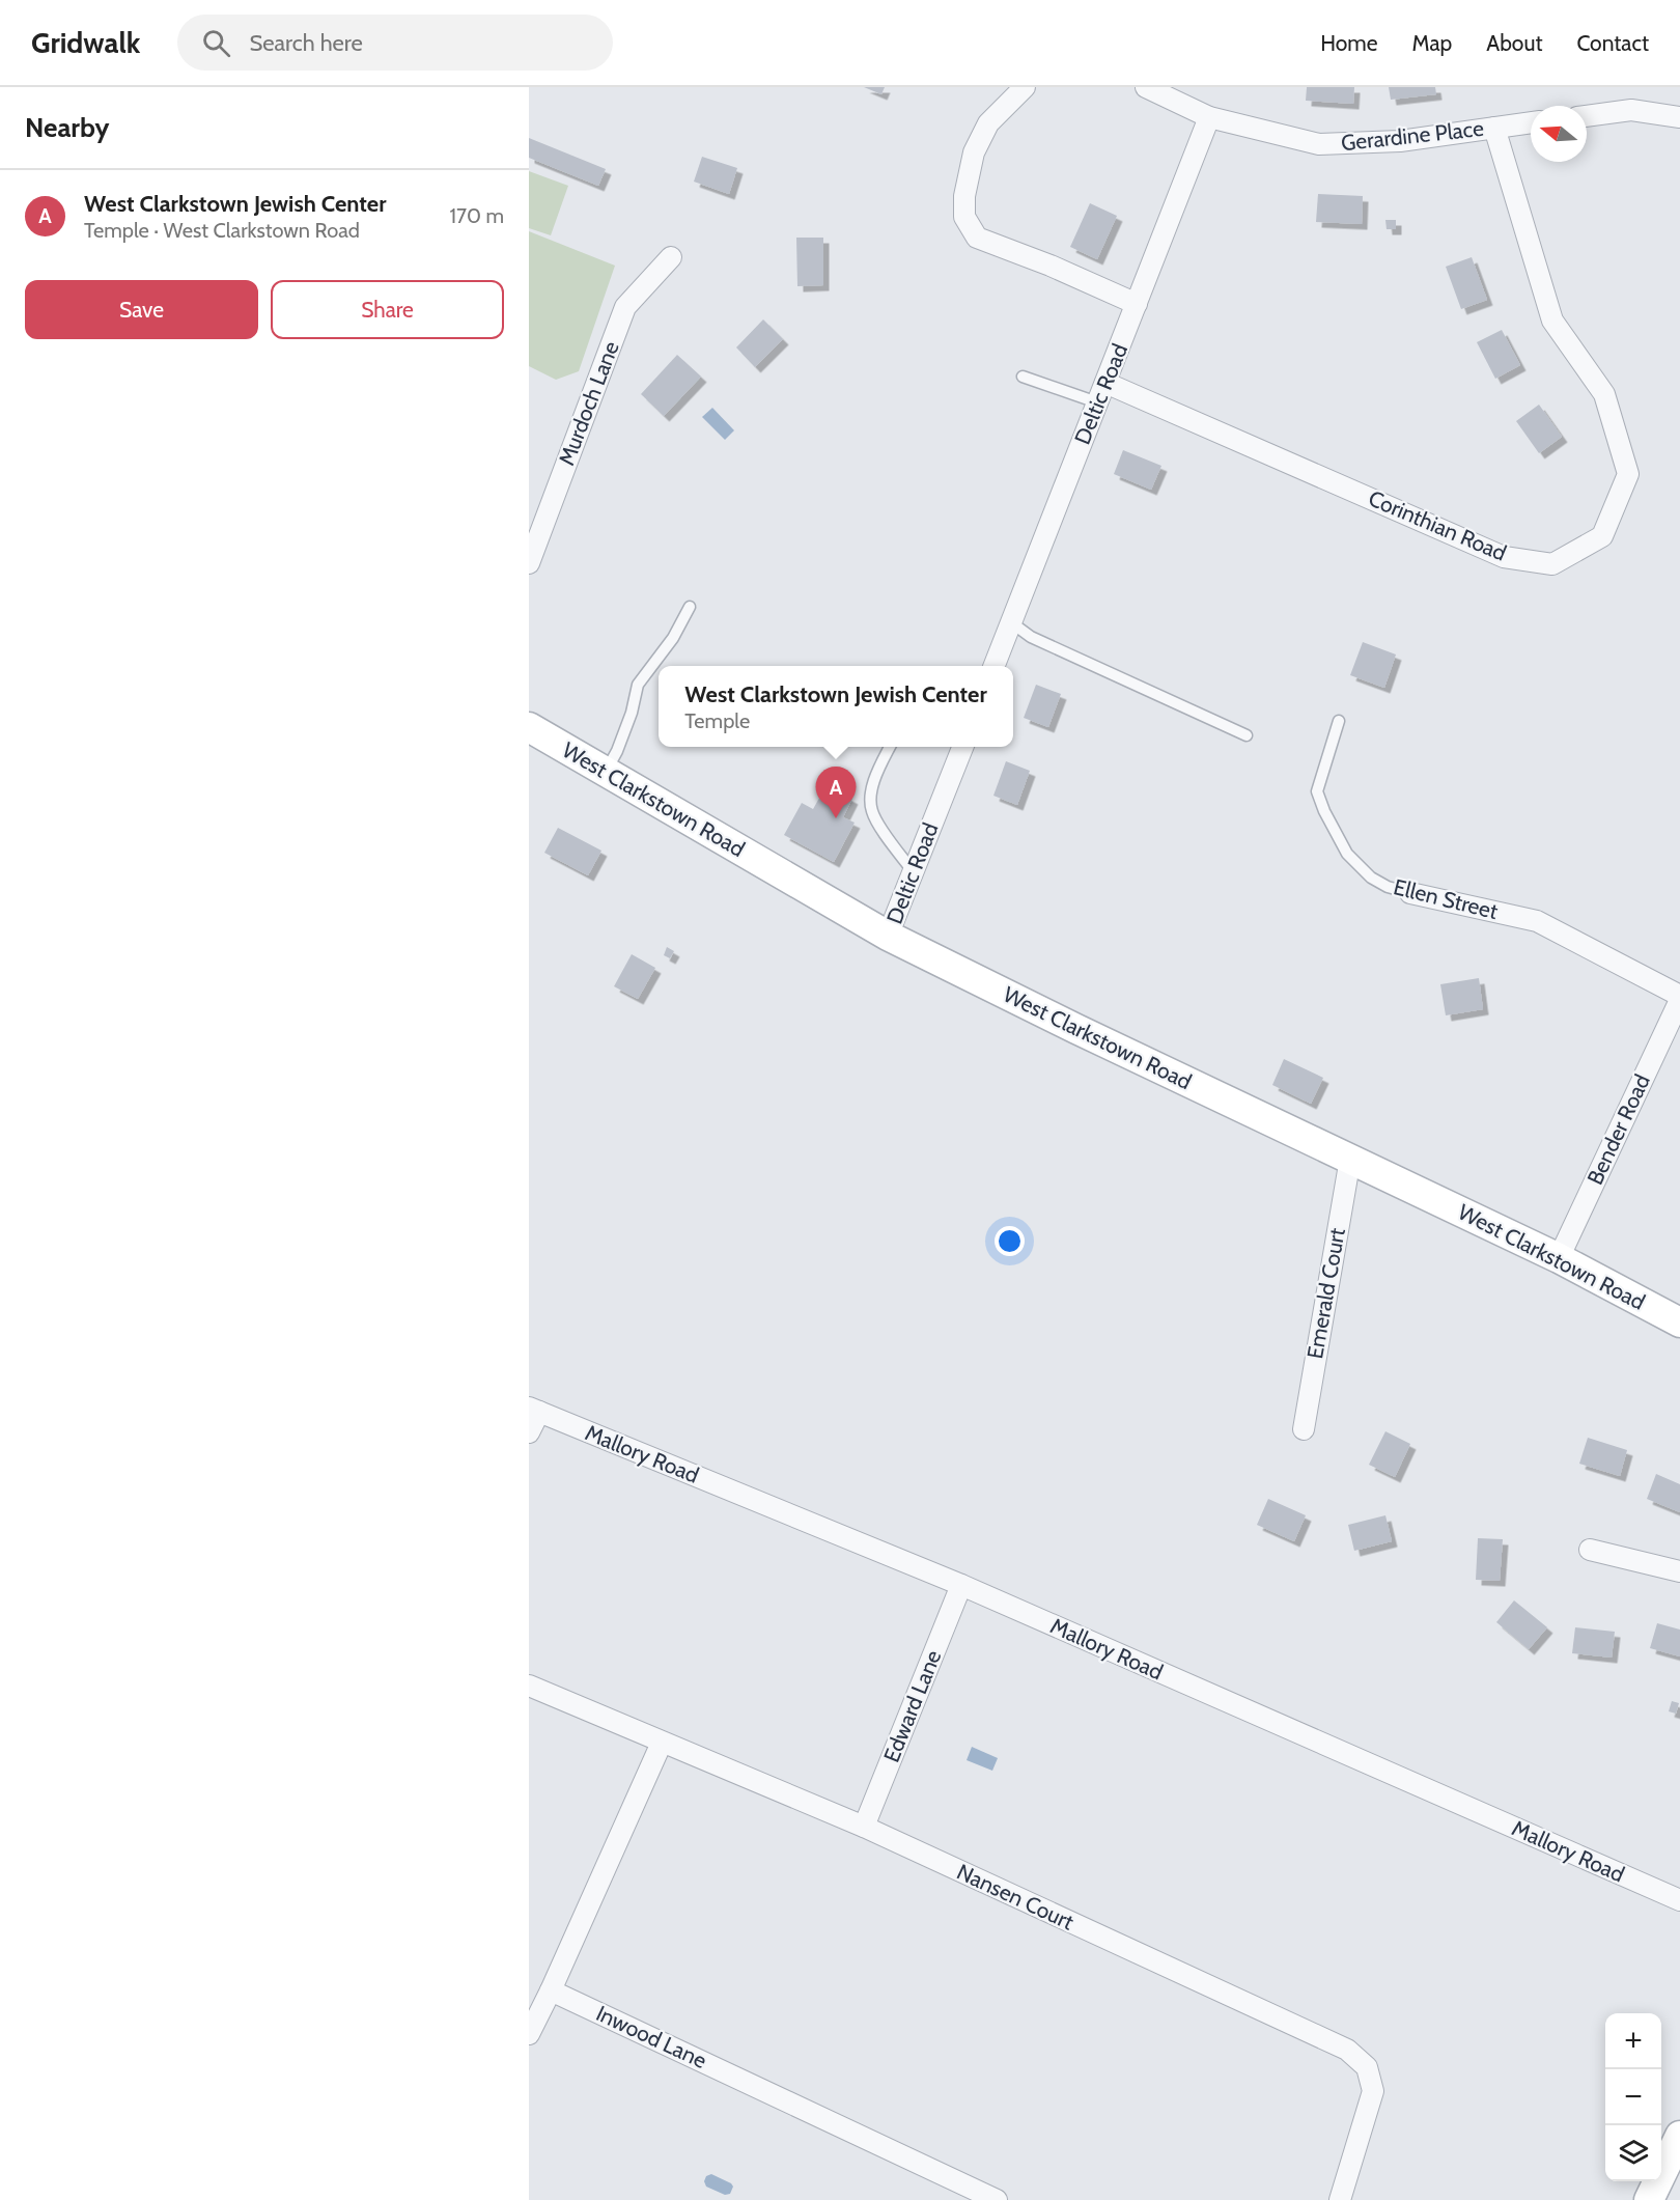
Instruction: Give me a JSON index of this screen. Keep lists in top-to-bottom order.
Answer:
{
  "streets": {
    "street": [
      "Gerardine Place",
      "Deltic Road",
      "Murdoch Lane",
      "Corinthian Road",
      "West Clarkstown Road",
      "Ellen Street",
      "Bender Road",
      "Emerald Court",
      "Mallory Road",
      "Edward Lane",
      "Nansen Court",
      "Inwood Lane"
    ]
  },
  "crossings": [
    ["Gerardine Place", "Deltic Road"],
    ["Gerardine Place", "Corinthian Road"],
    ["Deltic Road", "Corinthian Road"],
    ["Deltic Road", "West Clarkstown Road"],
    ["West Clarkstown Road", "Bender Road"],
    ["West Clarkstown Road", "Emerald Court"],
    ["Mallory Road", "Edward Lane"],
    ["Edward Lane", "Nansen Court"]
  ],
  "north": "left",
  "page": {
    "header": "Gridwalk",
    "search": "Search here",
    "nav": [
      "Home",
      "Map",
      "About",
      "Contact"
    ],
    "heading": "Nearby",
    "list": [
      {
        "mark": "A",
        "name": "West Clarkstown Jewish Center",
        "note": "Temple · West Clarkstown Road",
        "value": "170 m"
      }
    ],
    "buttons": ["Save", "Share"],
    "popup": ["West Clarkstown Jewish Center", "Temple"],
    "pins": "A",
    "map_buttons": ["+", "−"]
  }
}
